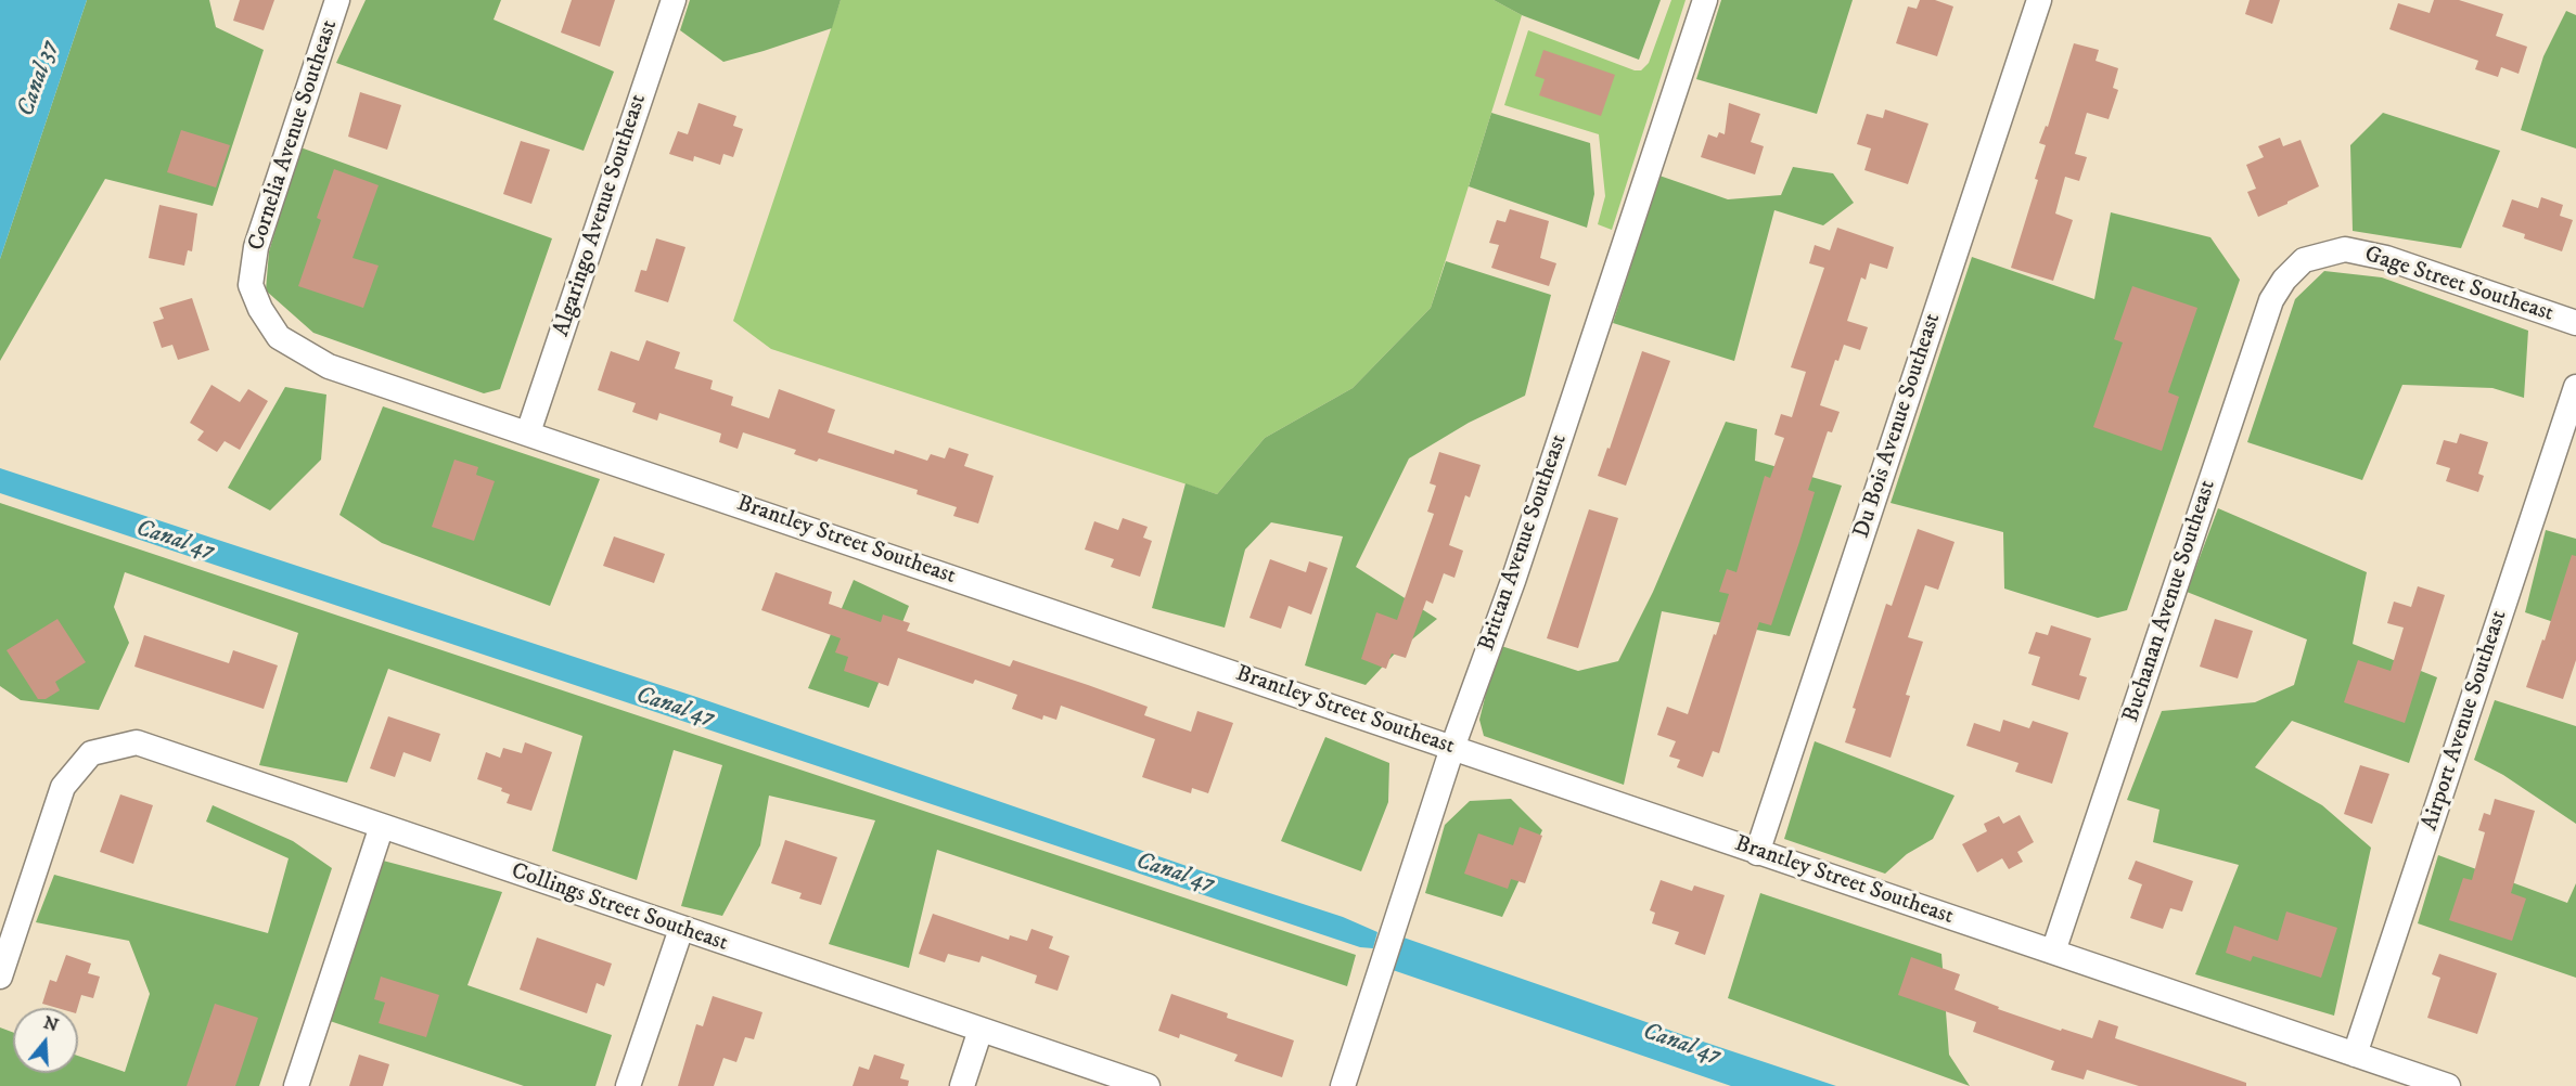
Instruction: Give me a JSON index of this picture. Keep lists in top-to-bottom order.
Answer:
{
  "streets": {
    "street": [
      "Cornelia Avenue Southeast",
      "Algaringo Avenue Southeast",
      "Gage Street Southeast",
      "Du Bois Avenue Southeast",
      "Brantley Street Southeast",
      "Brittan Avenue Southeast",
      "Buchanan Avenue Southeast",
      "Airport Avenue Southeast",
      "Collings Street Southeast"
    ]
  },
  "crossings": [
    ["Cornelia Avenue Southeast", "Brantley Street Southeast"],
    ["Algaringo Avenue Southeast", "Brantley Street Southeast"],
    ["Gage Street Southeast", "Buchanan Avenue Southeast"],
    ["Du Bois Avenue Southeast", "Brantley Street Southeast"],
    ["Brantley Street Southeast", "Brittan Avenue Southeast"],
    ["Brantley Street Southeast", "Buchanan Avenue Southeast"],
    ["Brantley Street Southeast", "Airport Avenue Southeast"]
  ],
  "water": ["Canal 37", "Canal 47"],
  "north": "top"
}
